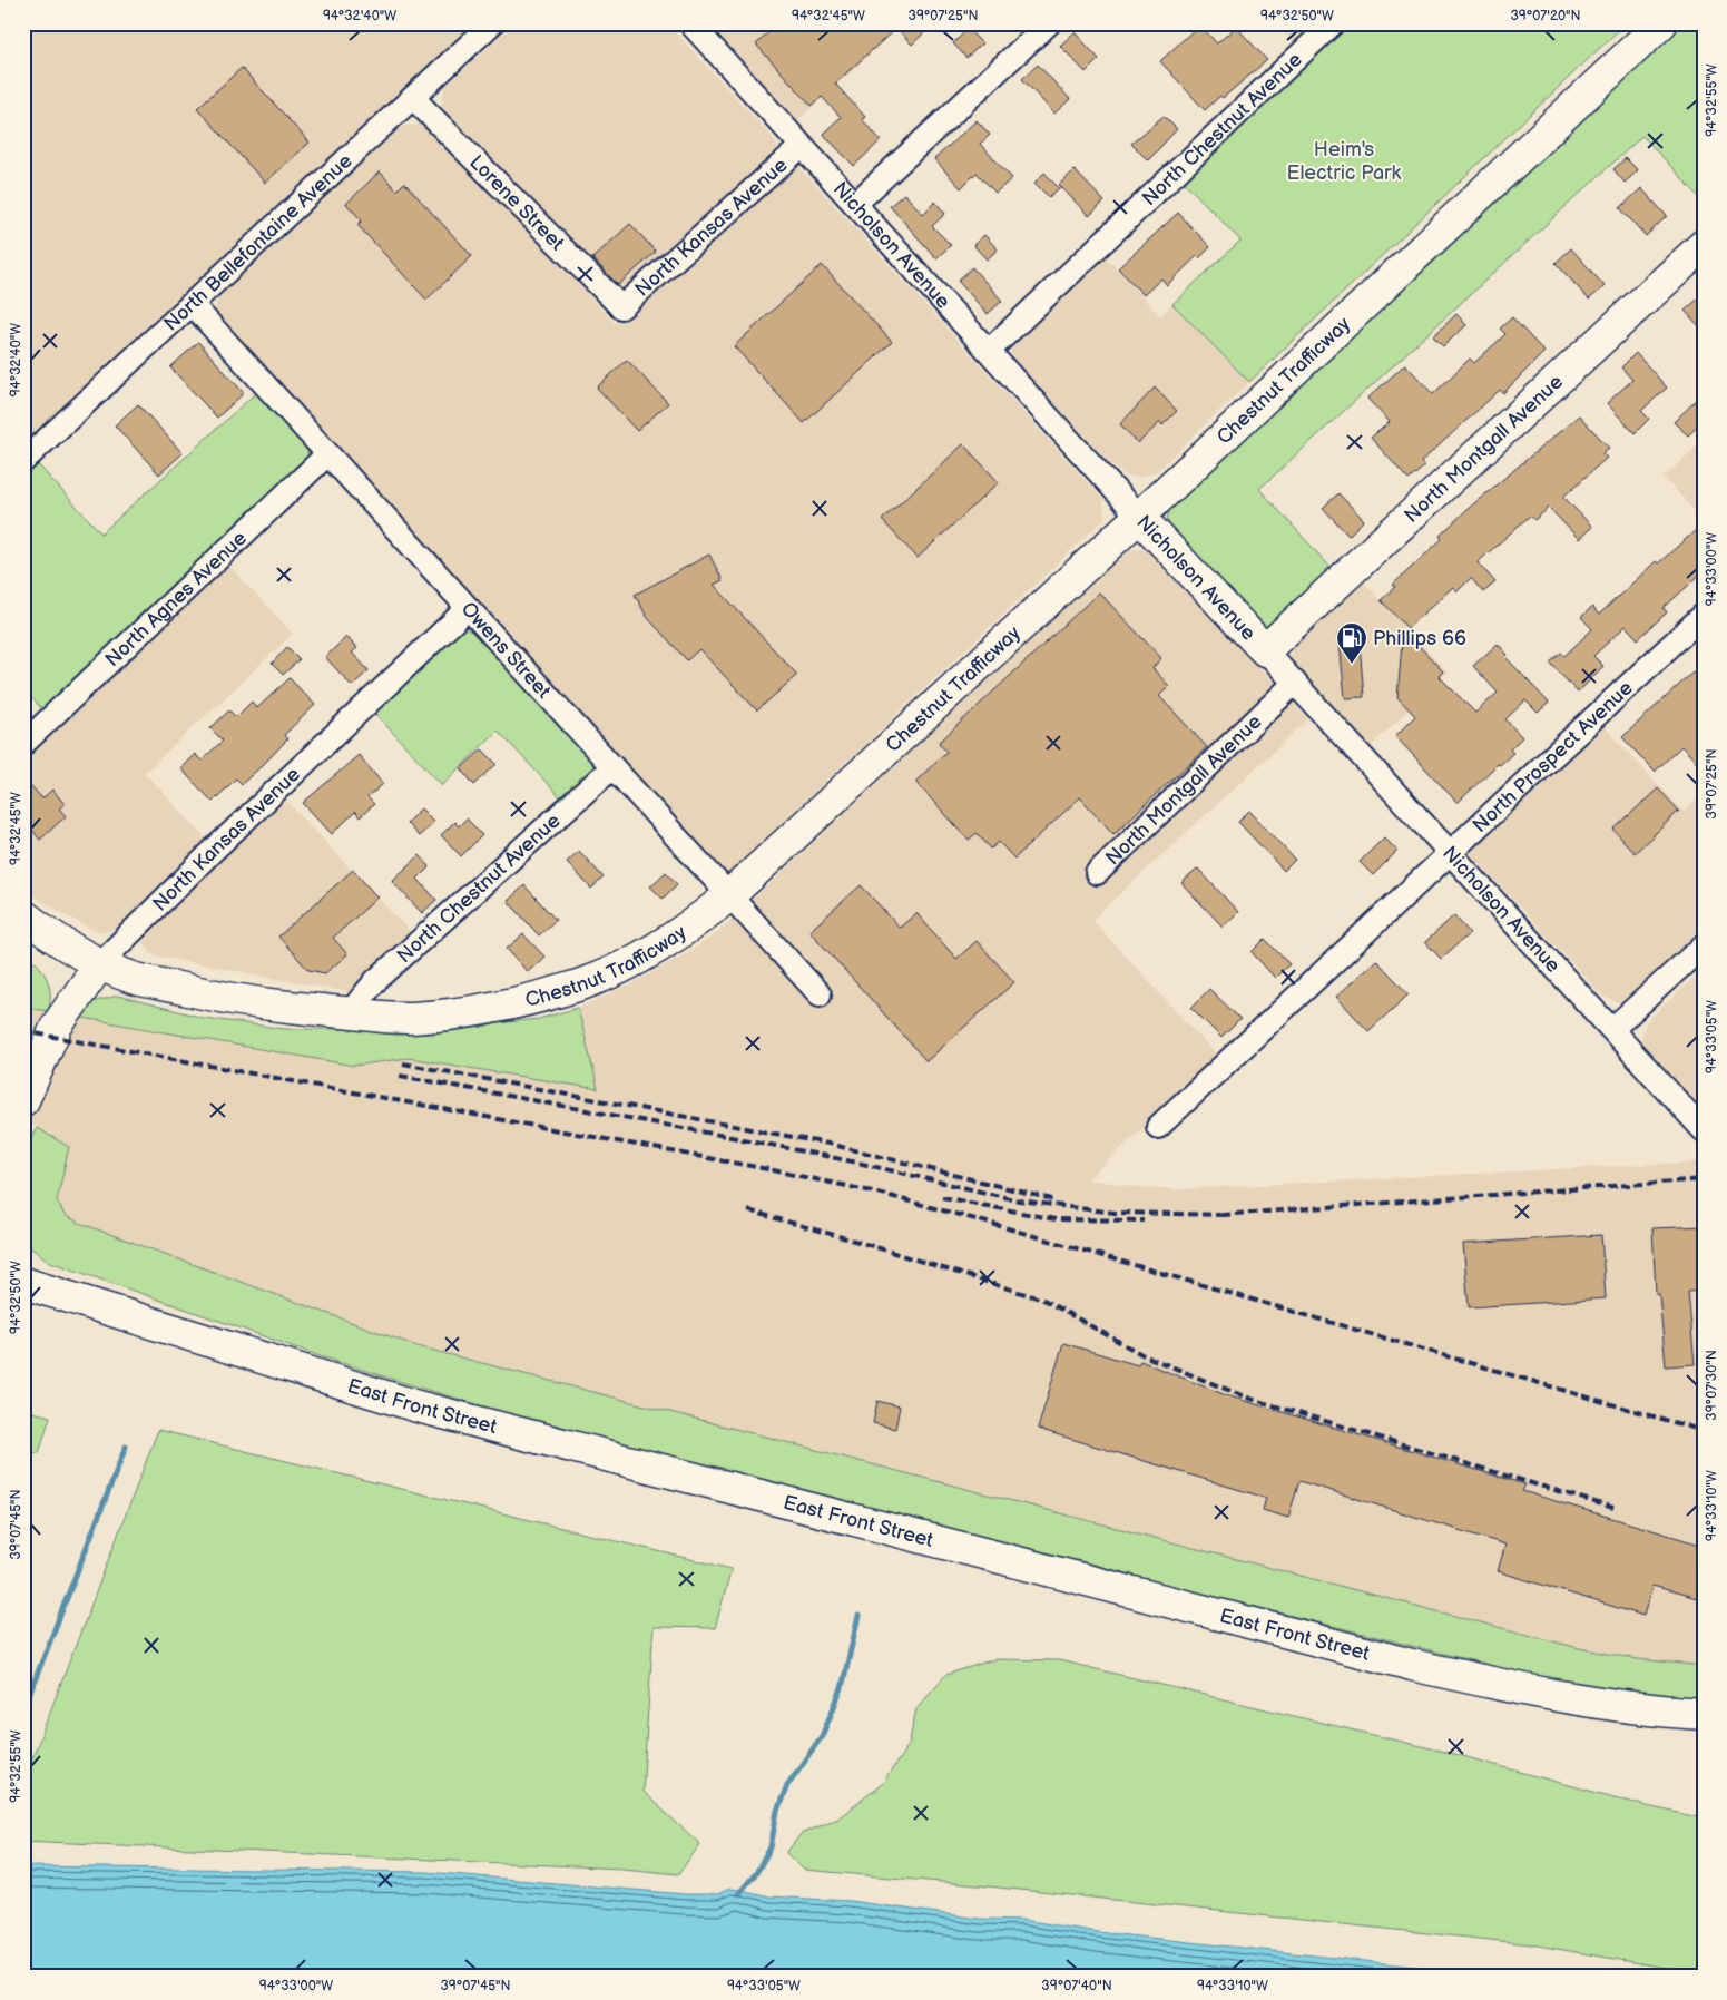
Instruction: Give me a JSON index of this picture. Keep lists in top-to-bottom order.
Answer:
{
  "streets": {
    "street": [
      "North Chestnut Avenue",
      "Lorene Street",
      "North Kansas Avenue",
      "North Bellefontaine Avenue",
      "Nicholson Avenue",
      "Chestnut Trafficway",
      "North Montgall Avenue",
      "North Agnes Avenue",
      "Owens Street",
      "North Prospect Avenue",
      "East Front Street"
    ]
  },
  "crossings": [
    ["North Chestnut Avenue", "Nicholson Avenue"],
    ["North Chestnut Avenue", "Chestnut Trafficway"],
    ["North Chestnut Avenue", "Owens Street"],
    ["Lorene Street", "North Kansas Avenue"],
    ["Lorene Street", "North Bellefontaine Avenue"],
    ["North Kansas Avenue", "Nicholson Avenue"],
    ["North Kansas Avenue", "Chestnut Trafficway"],
    ["North Kansas Avenue", "Owens Street"],
    ["North Bellefontaine Avenue", "Owens Street"],
    ["Nicholson Avenue", "Chestnut Trafficway"],
    ["Nicholson Avenue", "North Montgall Avenue"],
    ["Nicholson Avenue", "North Prospect Avenue"],
    ["Chestnut Trafficway", "Owens Street"],
    ["North Agnes Avenue", "Owens Street"]
  ],
  "parks": ["Heim's Electric Park"],
  "places": {
    "fuel station": ["Phillips 66"]
  },
  "coordinates": [
    "94°32'40\"W",
    "94°32'45\"W",
    "39°07'25\"N",
    "94°32'50\"W",
    "39°07'20\"N",
    "94°32'55\"W",
    "94°33'00\"W",
    "94°33'05\"W",
    "39°07'30\"N",
    "94°33'10\"W",
    "39°07'45\"N",
    "39°07'40\"N"
  ]
}
